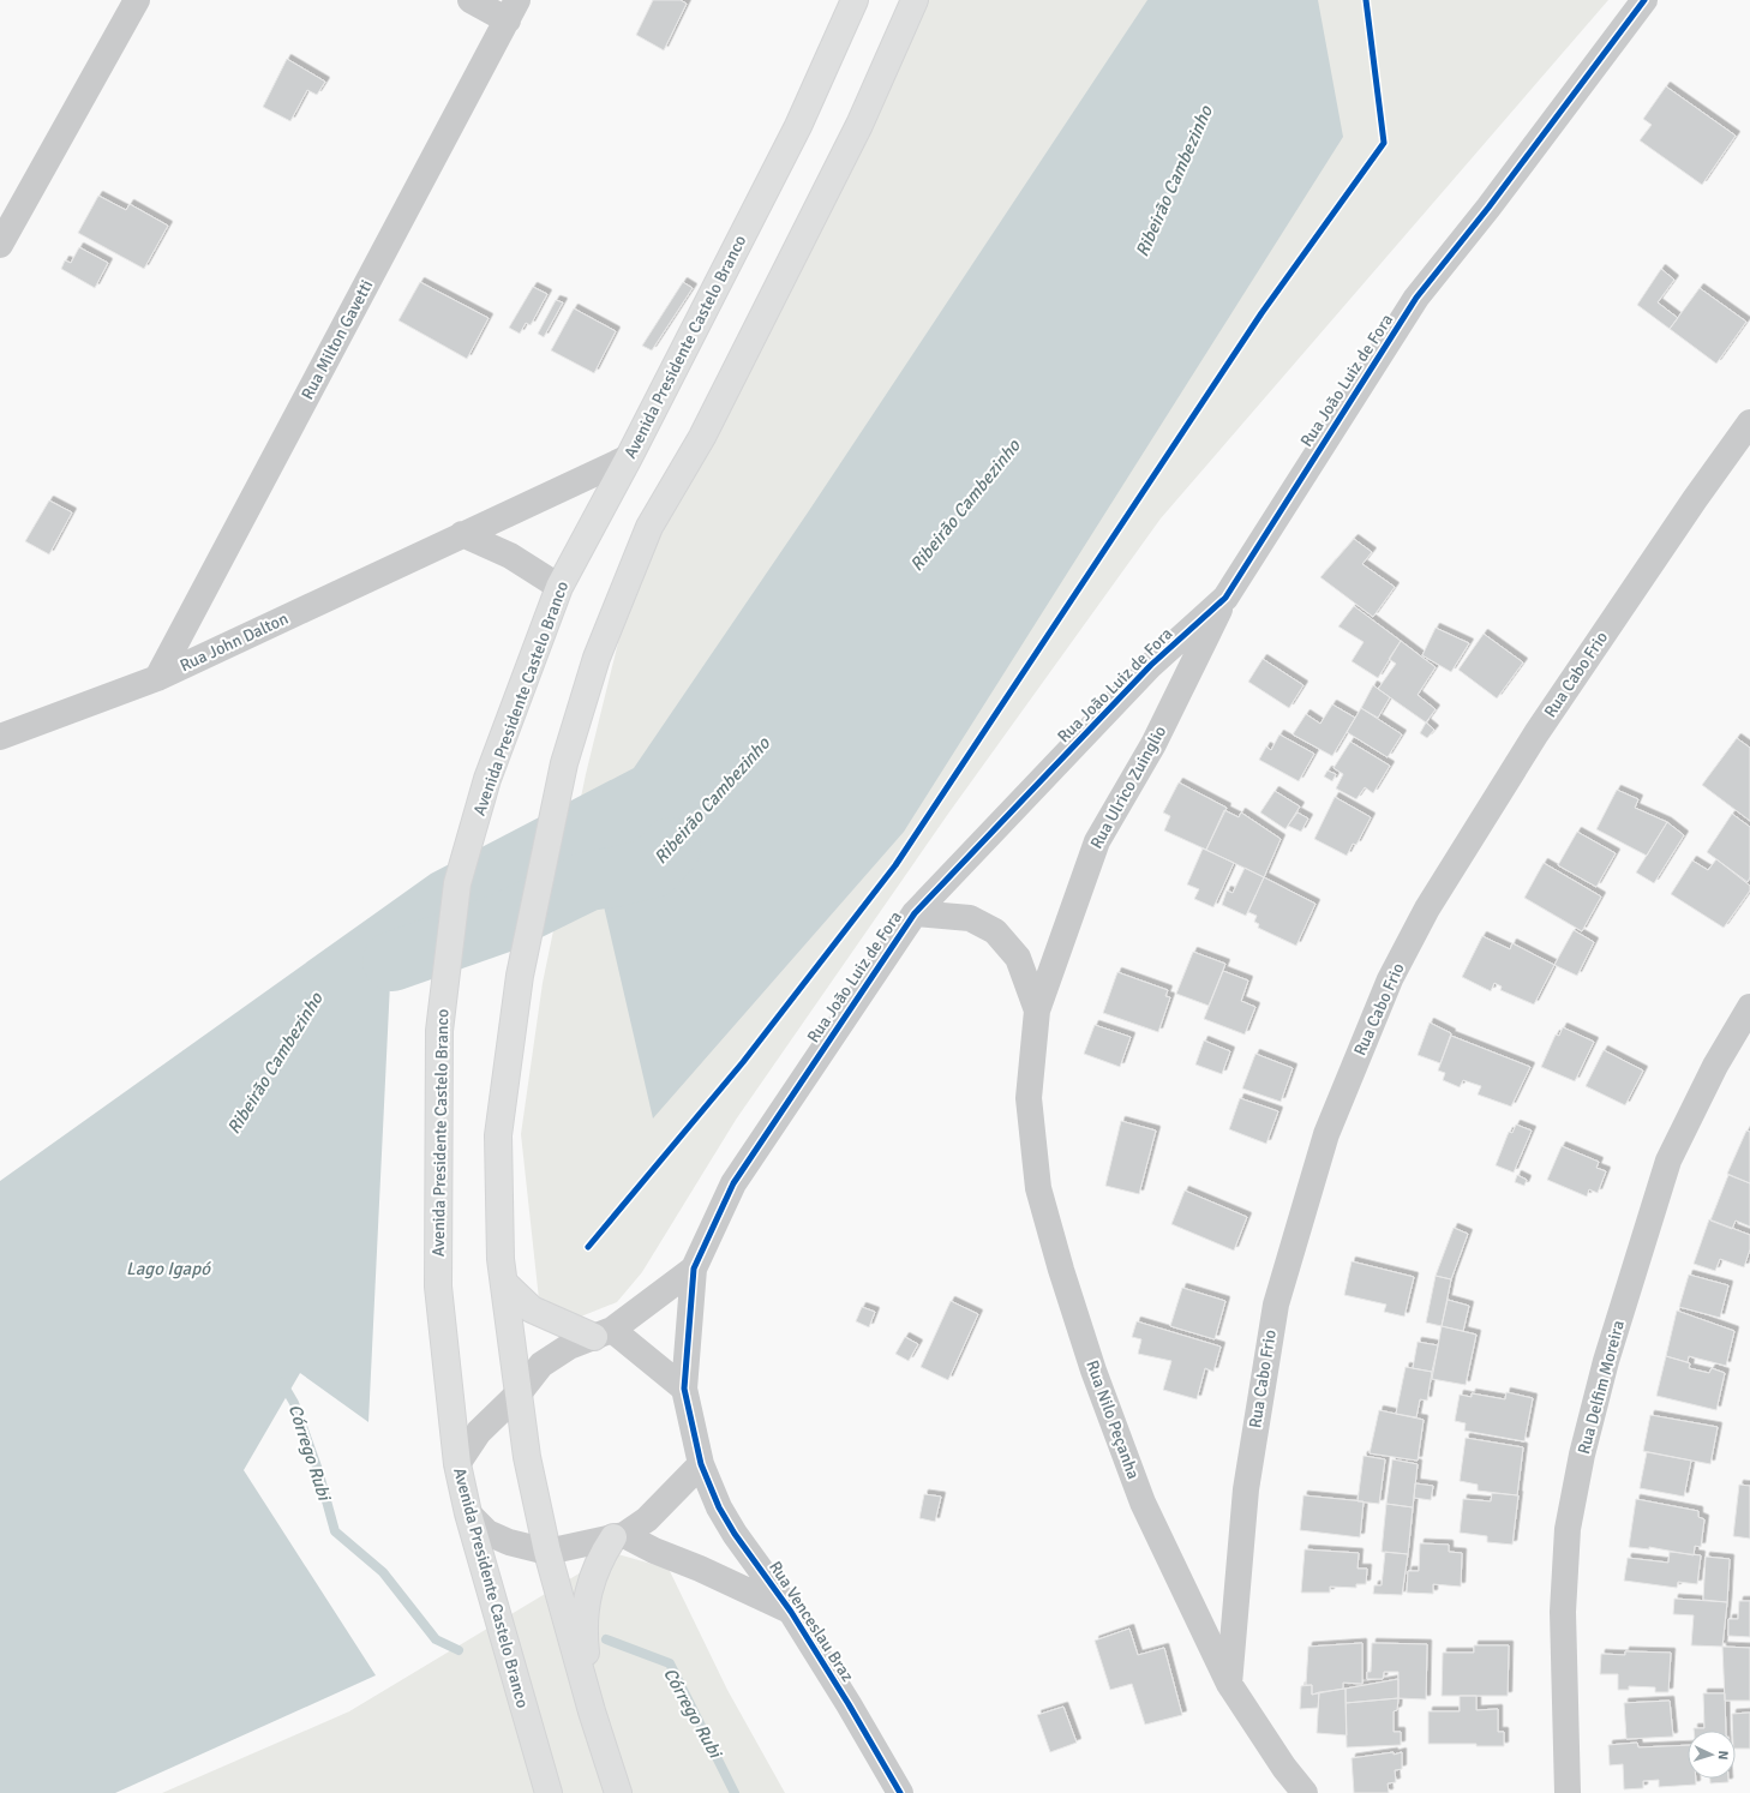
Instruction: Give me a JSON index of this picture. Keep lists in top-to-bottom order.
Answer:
{
  "streets": {
    "main road": ["Avenida Presidente Castelo Branco"],
    "street": [
      "Rua Milton Gavetti",
      "Rua João Luiz de Fora",
      "Rua John Dalton",
      "Rua Cabo Frio",
      "Rua Ulrico Zuinglio",
      "Rua Delfim Moreira",
      "Rua Nilo Peçanha",
      "Rua Venceslau Braz"
    ]
  },
  "crossings": [
    ["Rua Milton Gavetti", "Rua John Dalton"],
    ["Avenida Presidente Castelo Branco", "Rua João Luiz de Fora"],
    ["Avenida Presidente Castelo Branco", "Rua John Dalton"],
    ["Rua João Luiz de Fora", "Rua Ulrico Zuinglio"],
    ["Rua João Luiz de Fora", "Rua Venceslau Braz"],
    ["Rua Cabo Frio", "Rua Nilo Peçanha"],
    ["Rua Ulrico Zuinglio", "Rua Nilo Peçanha"]
  ],
  "water": ["Ribeirão Cambezinho", "Lago Igapó", "Córrego Rubi"],
  "north": "right"
}
